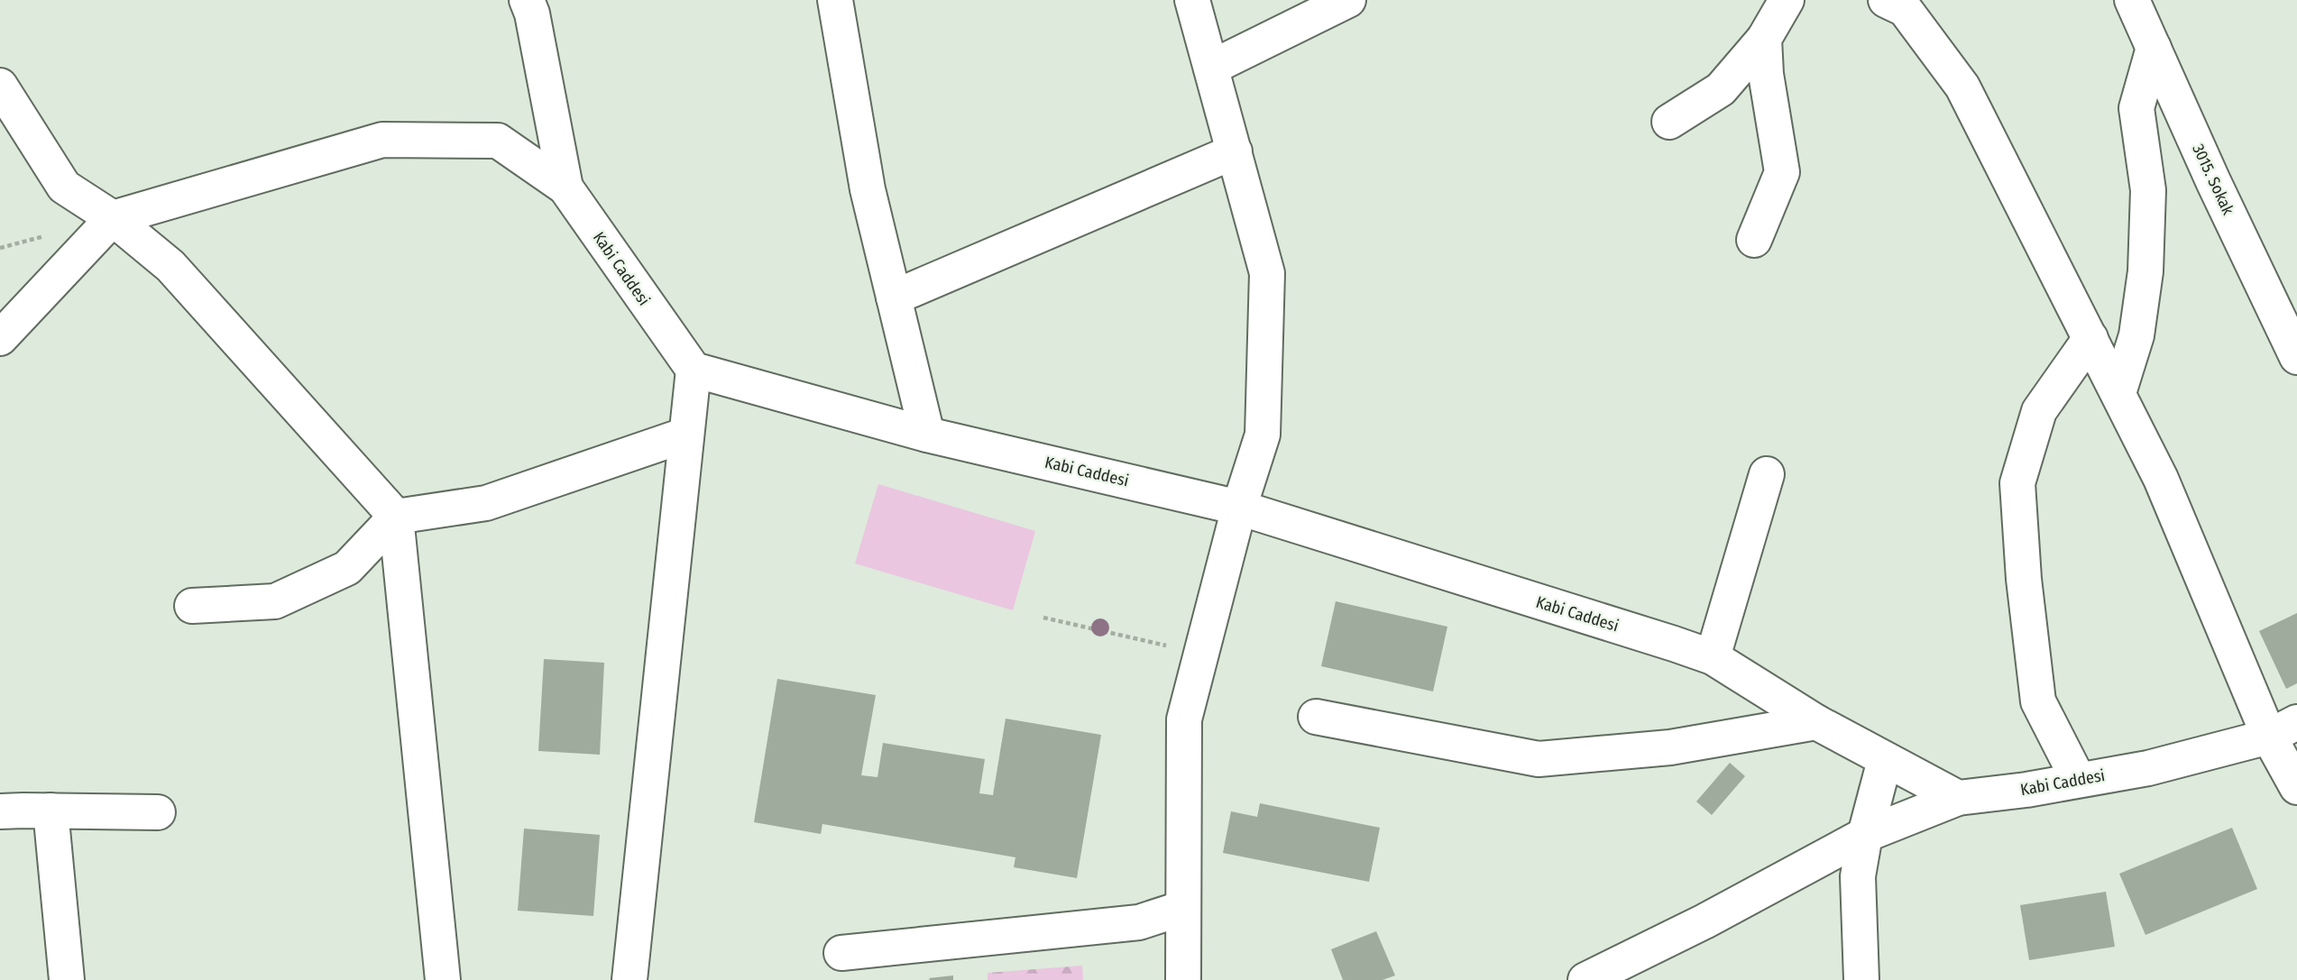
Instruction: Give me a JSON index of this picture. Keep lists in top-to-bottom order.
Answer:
{
  "streets": {
    "street": ["3015. Sokak", "Kabi Caddesi"]
  }
}
